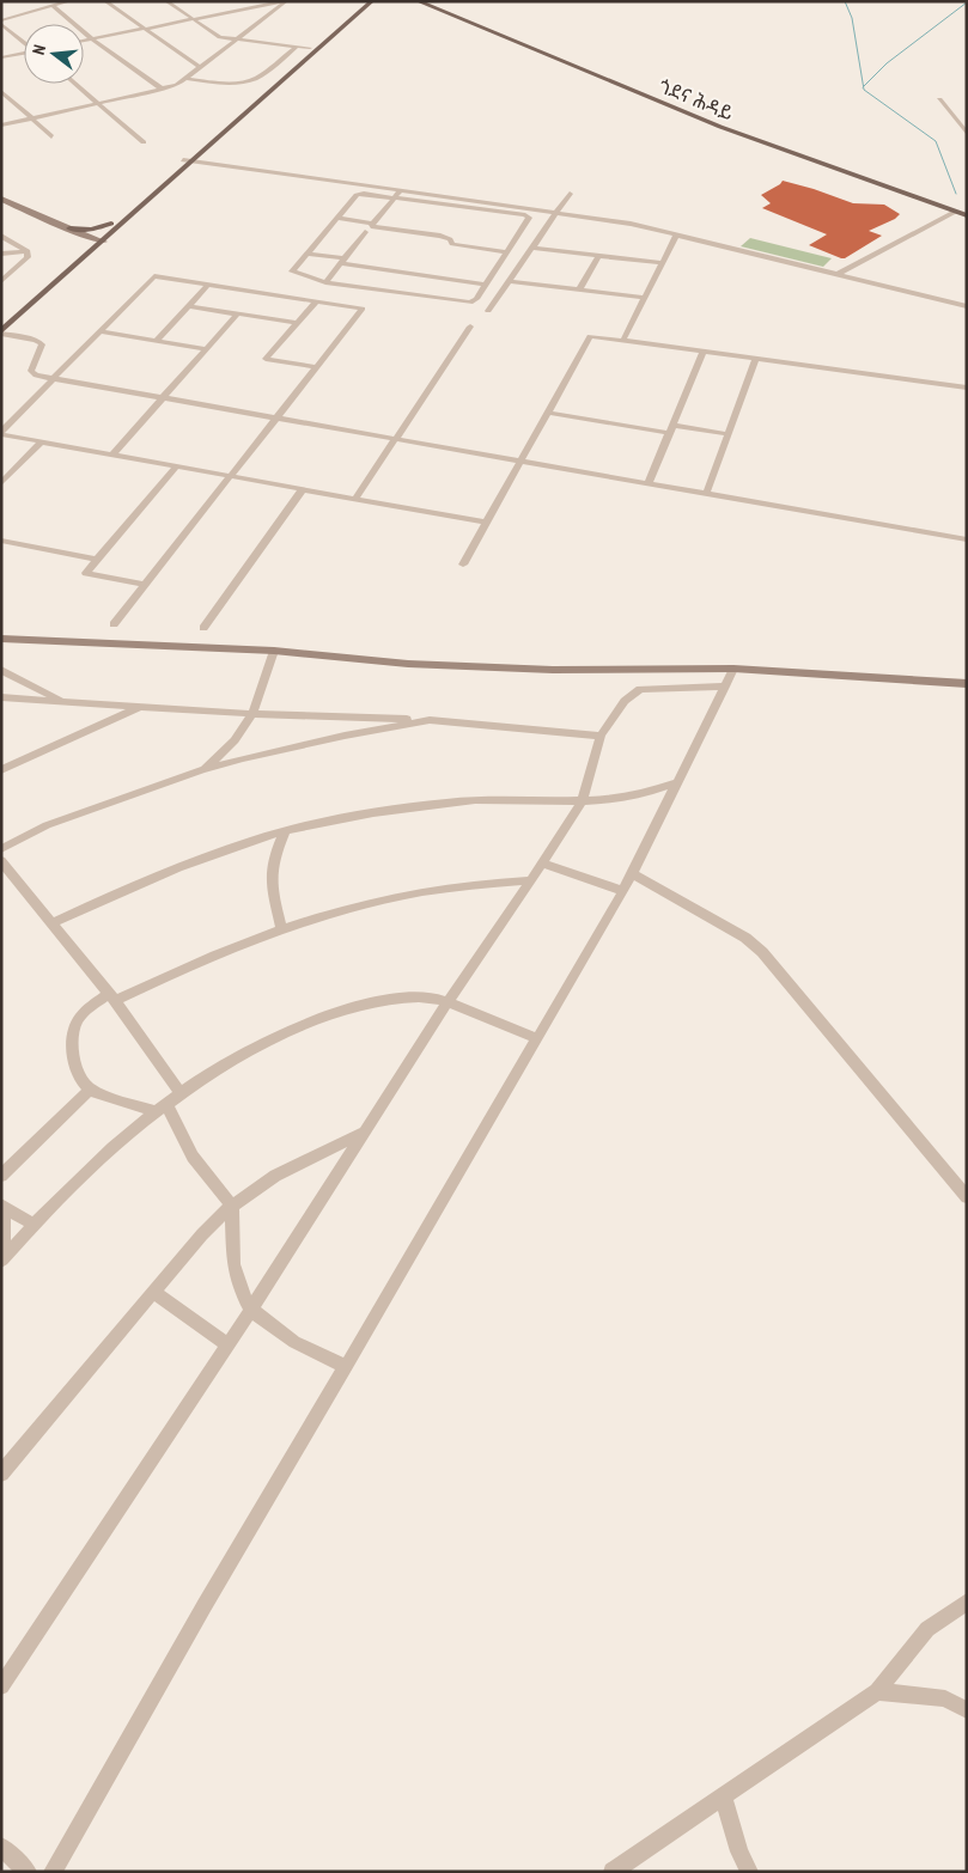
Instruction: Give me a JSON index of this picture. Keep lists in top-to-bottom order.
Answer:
{
  "streets": {
    "main road": ["ጎደና ሕዳይ"]
  },
  "north": "left"
}
